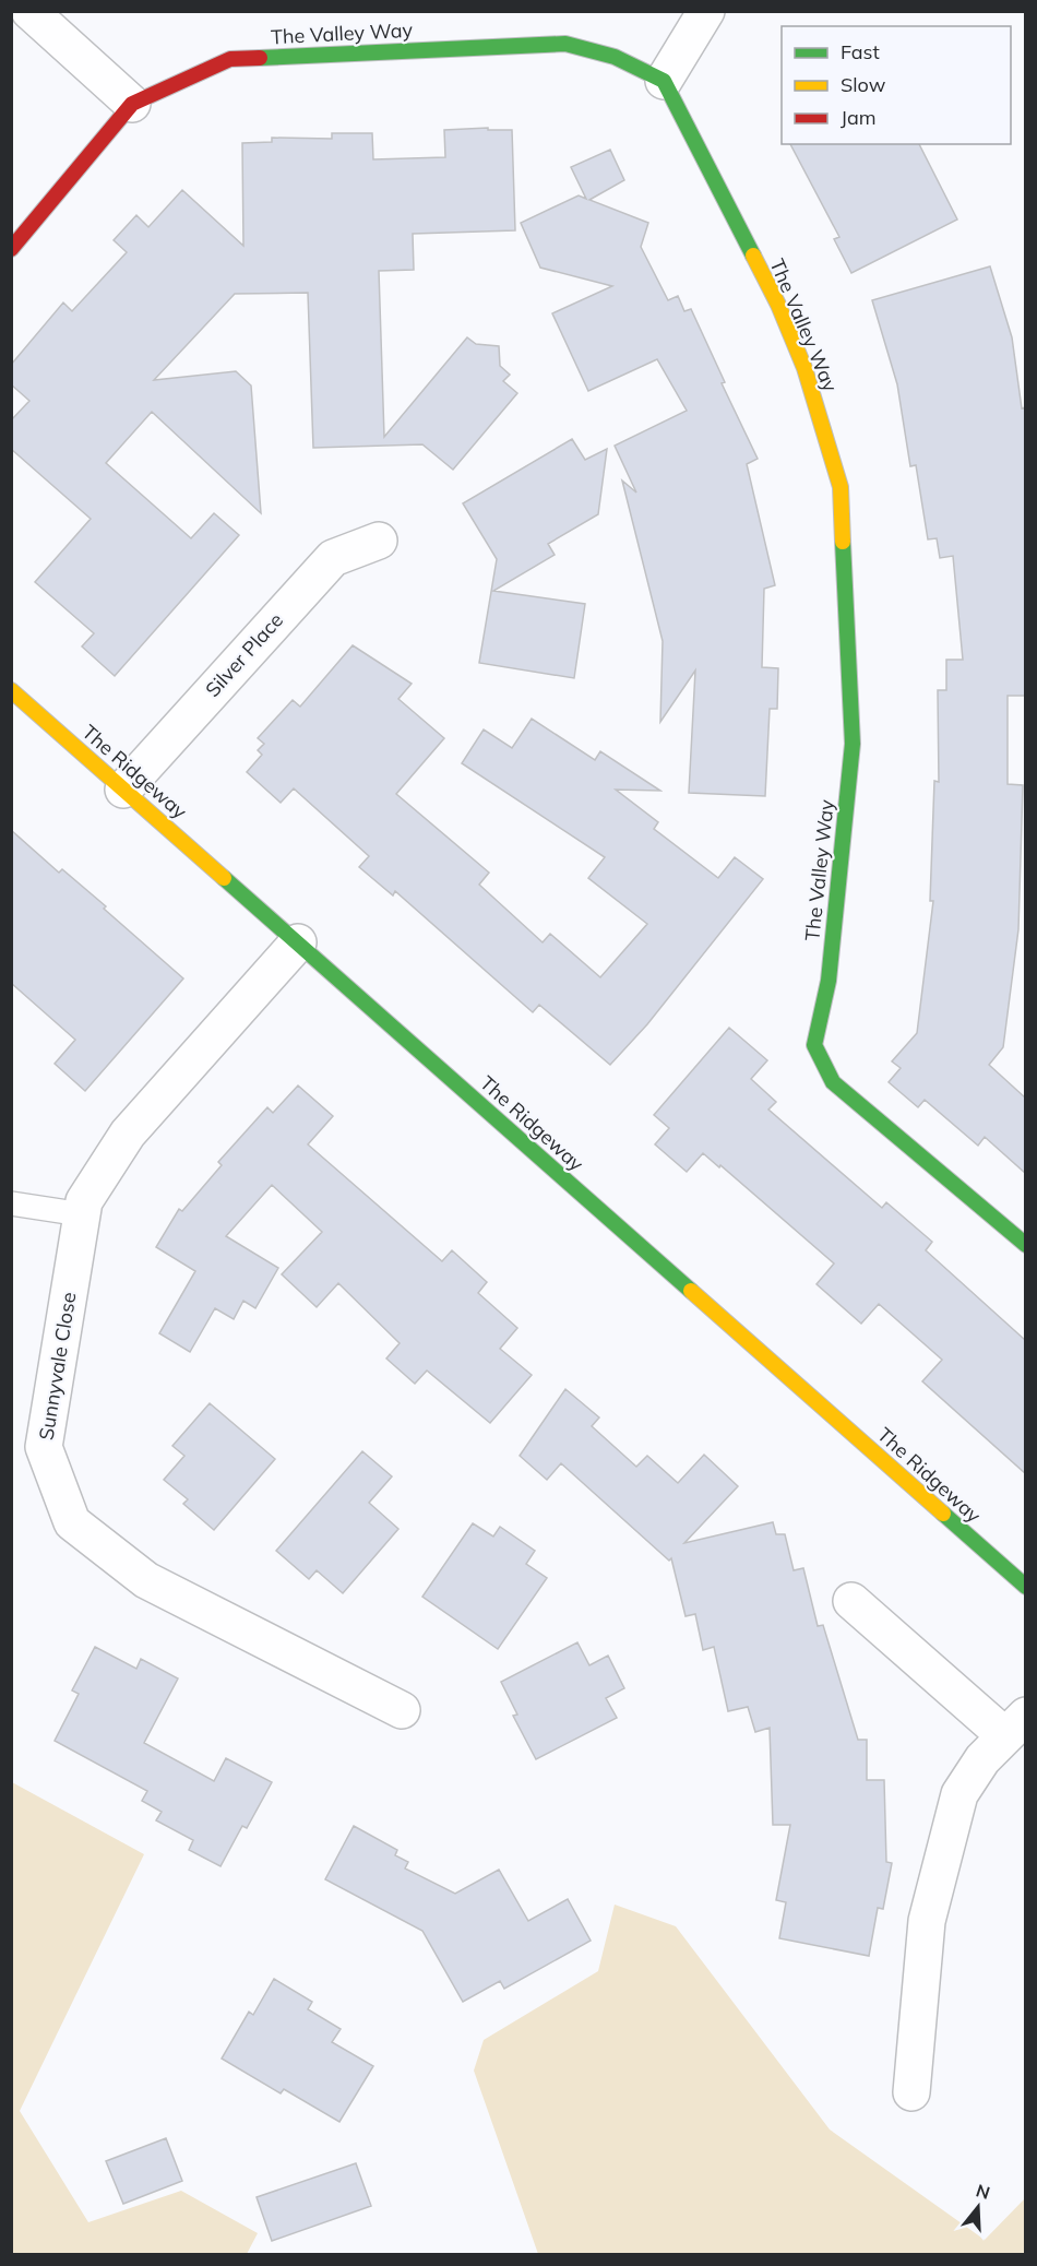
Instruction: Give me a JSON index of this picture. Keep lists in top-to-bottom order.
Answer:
{
  "streets": {
    "street": [
      "The Valley Way",
      "Silver Place",
      "The Ridgeway",
      "Sunnyvale Close"
    ]
  },
  "crossings": [
    ["Silver Place", "The Ridgeway"],
    ["The Ridgeway", "Sunnyvale Close"]
  ],
  "legend": ["Fast", "Slow", "Jam"],
  "north": "top"
}
